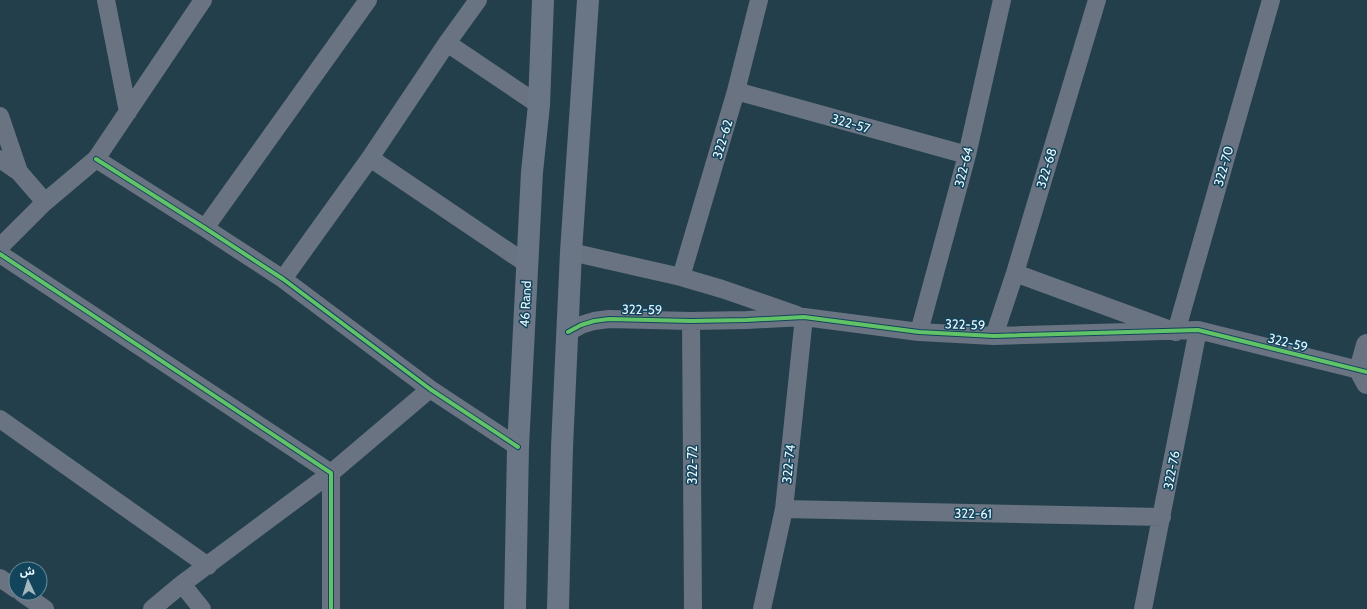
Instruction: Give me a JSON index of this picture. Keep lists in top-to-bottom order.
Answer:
{
  "streets": {
    "main road": ["46 Rand"],
    "street": [
      "322-57",
      "322-62",
      "322-70",
      "322-64",
      "322-68",
      "322-59",
      "322-74",
      "322-72",
      "322-76",
      "322-61"
    ]
  },
  "crossings": [
    ["322-57", "322-62"],
    ["322-57", "322-64"],
    ["322-70", "322-59"],
    ["322-64", "322-59"],
    ["322-68", "322-59"],
    ["322-59", "322-74"],
    ["322-59", "322-72"],
    ["322-59", "322-76"],
    ["322-74", "322-61"],
    ["322-76", "322-61"]
  ],
  "north": "top"
}
